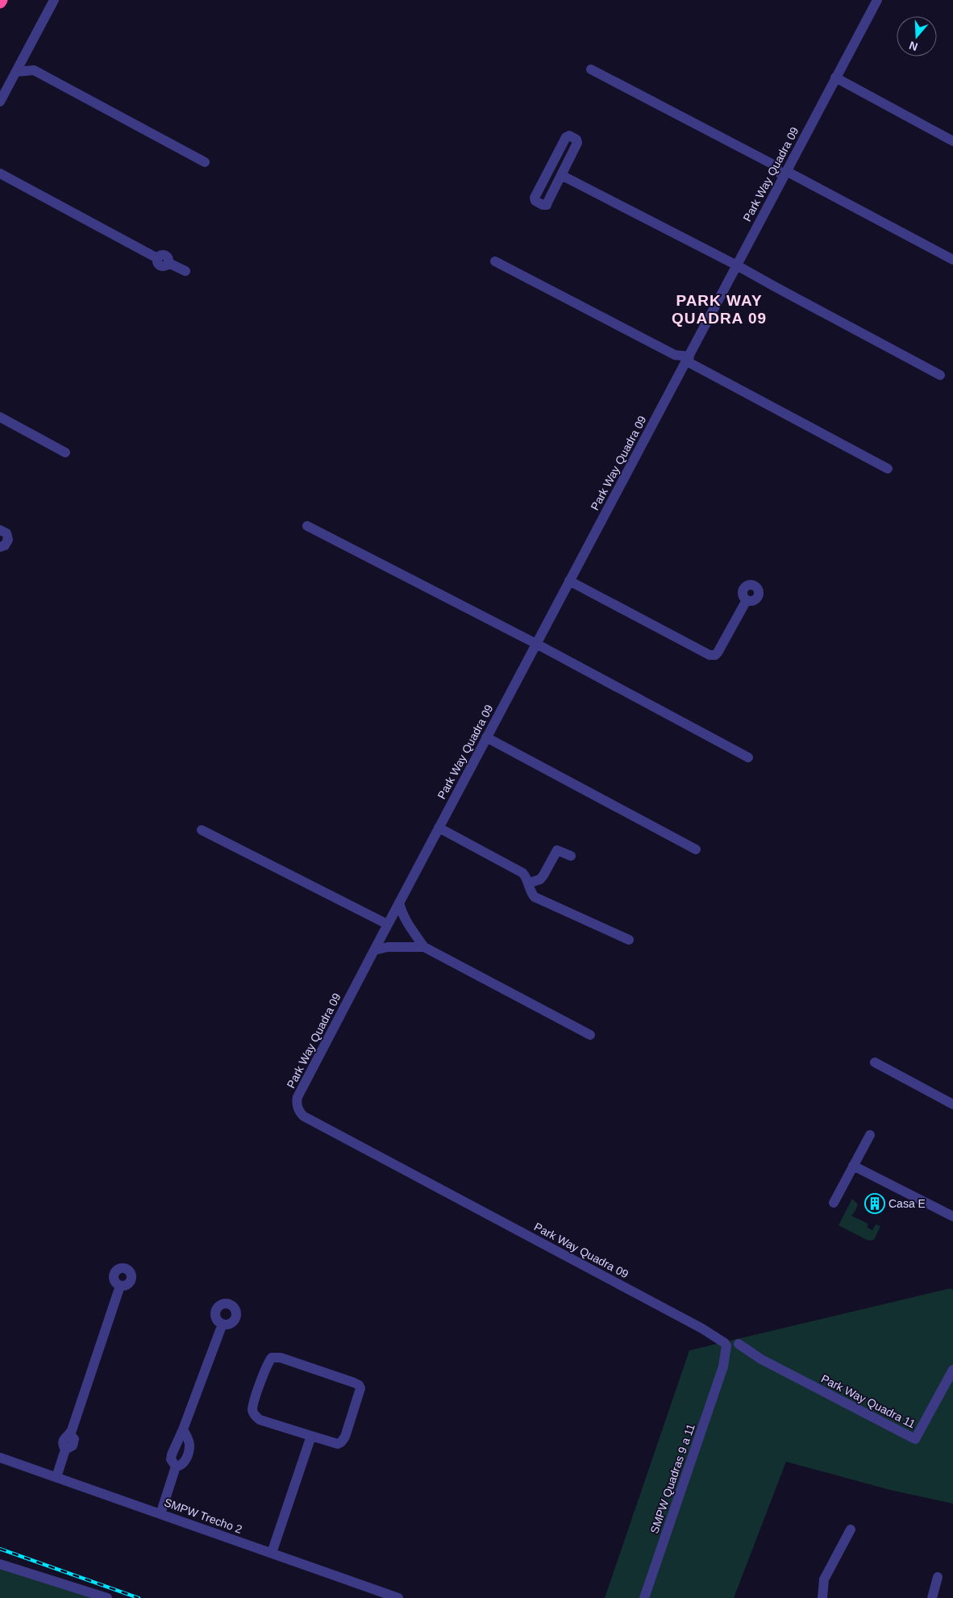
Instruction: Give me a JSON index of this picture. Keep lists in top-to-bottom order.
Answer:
{
  "streets": {
    "street": [
      "Park Way Quadra 09",
      "Park Way Quadra 11",
      "SMPW Quadras 9 a 11",
      "SMPW Trecho 2"
    ]
  },
  "crossings": [
    ["Park Way Quadra 09", "Park Way Quadra 11"],
    ["Park Way Quadra 09", "SMPW Quadras 9 a 11"],
    ["Park Way Quadra 11", "SMPW Quadras 9 a 11"]
  ],
  "districts": ["PARK WAY QUADRA 09"],
  "places": {
    "building": ["Casa E"]
  },
  "north": "bottom"
}
